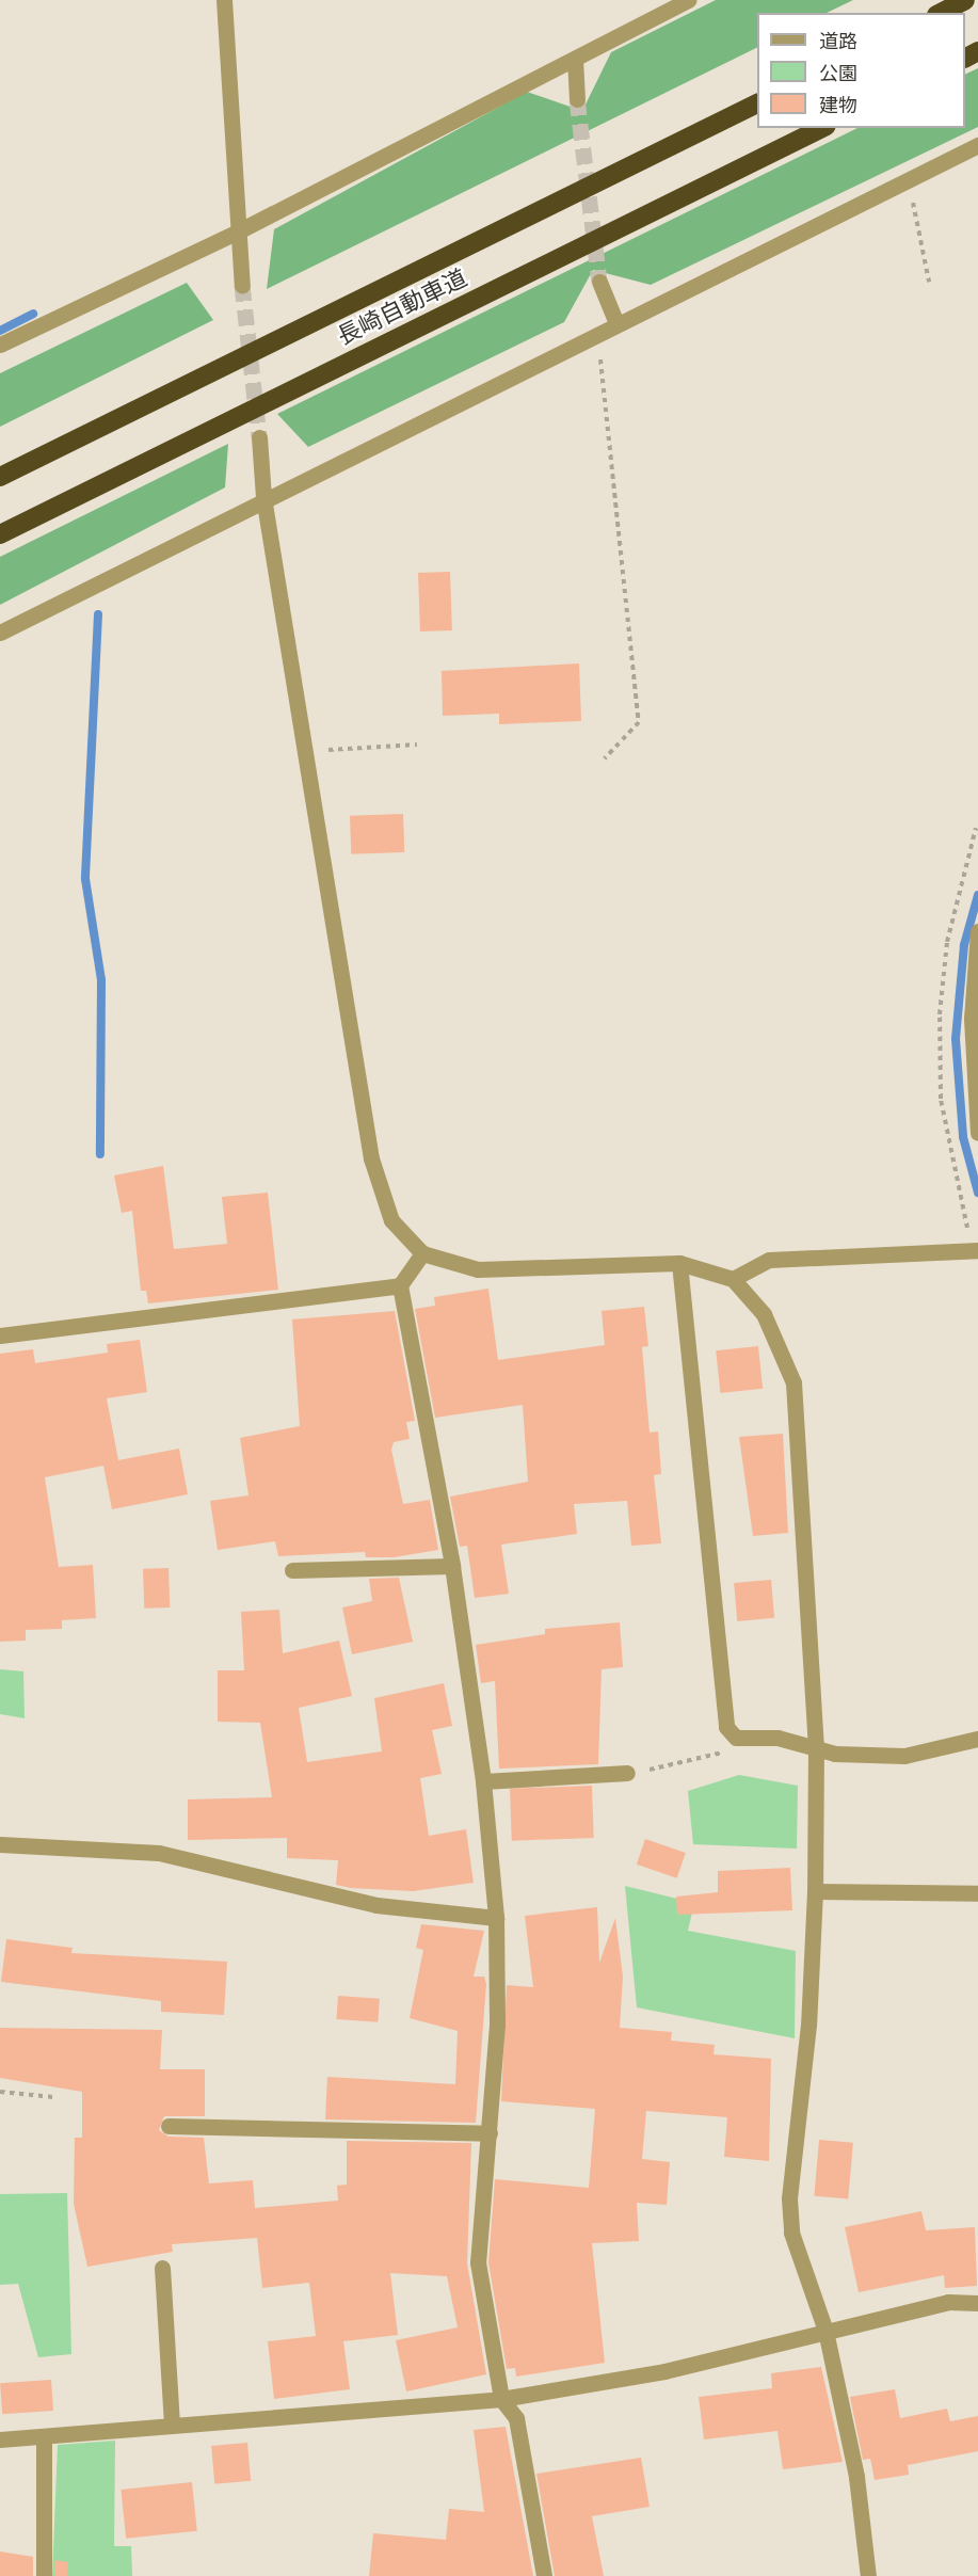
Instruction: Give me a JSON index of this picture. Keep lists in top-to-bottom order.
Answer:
{
  "streets": {
    "highway": ["長崎自動車道"]
  },
  "legend": ["道路", "公園", "建物"]
}
